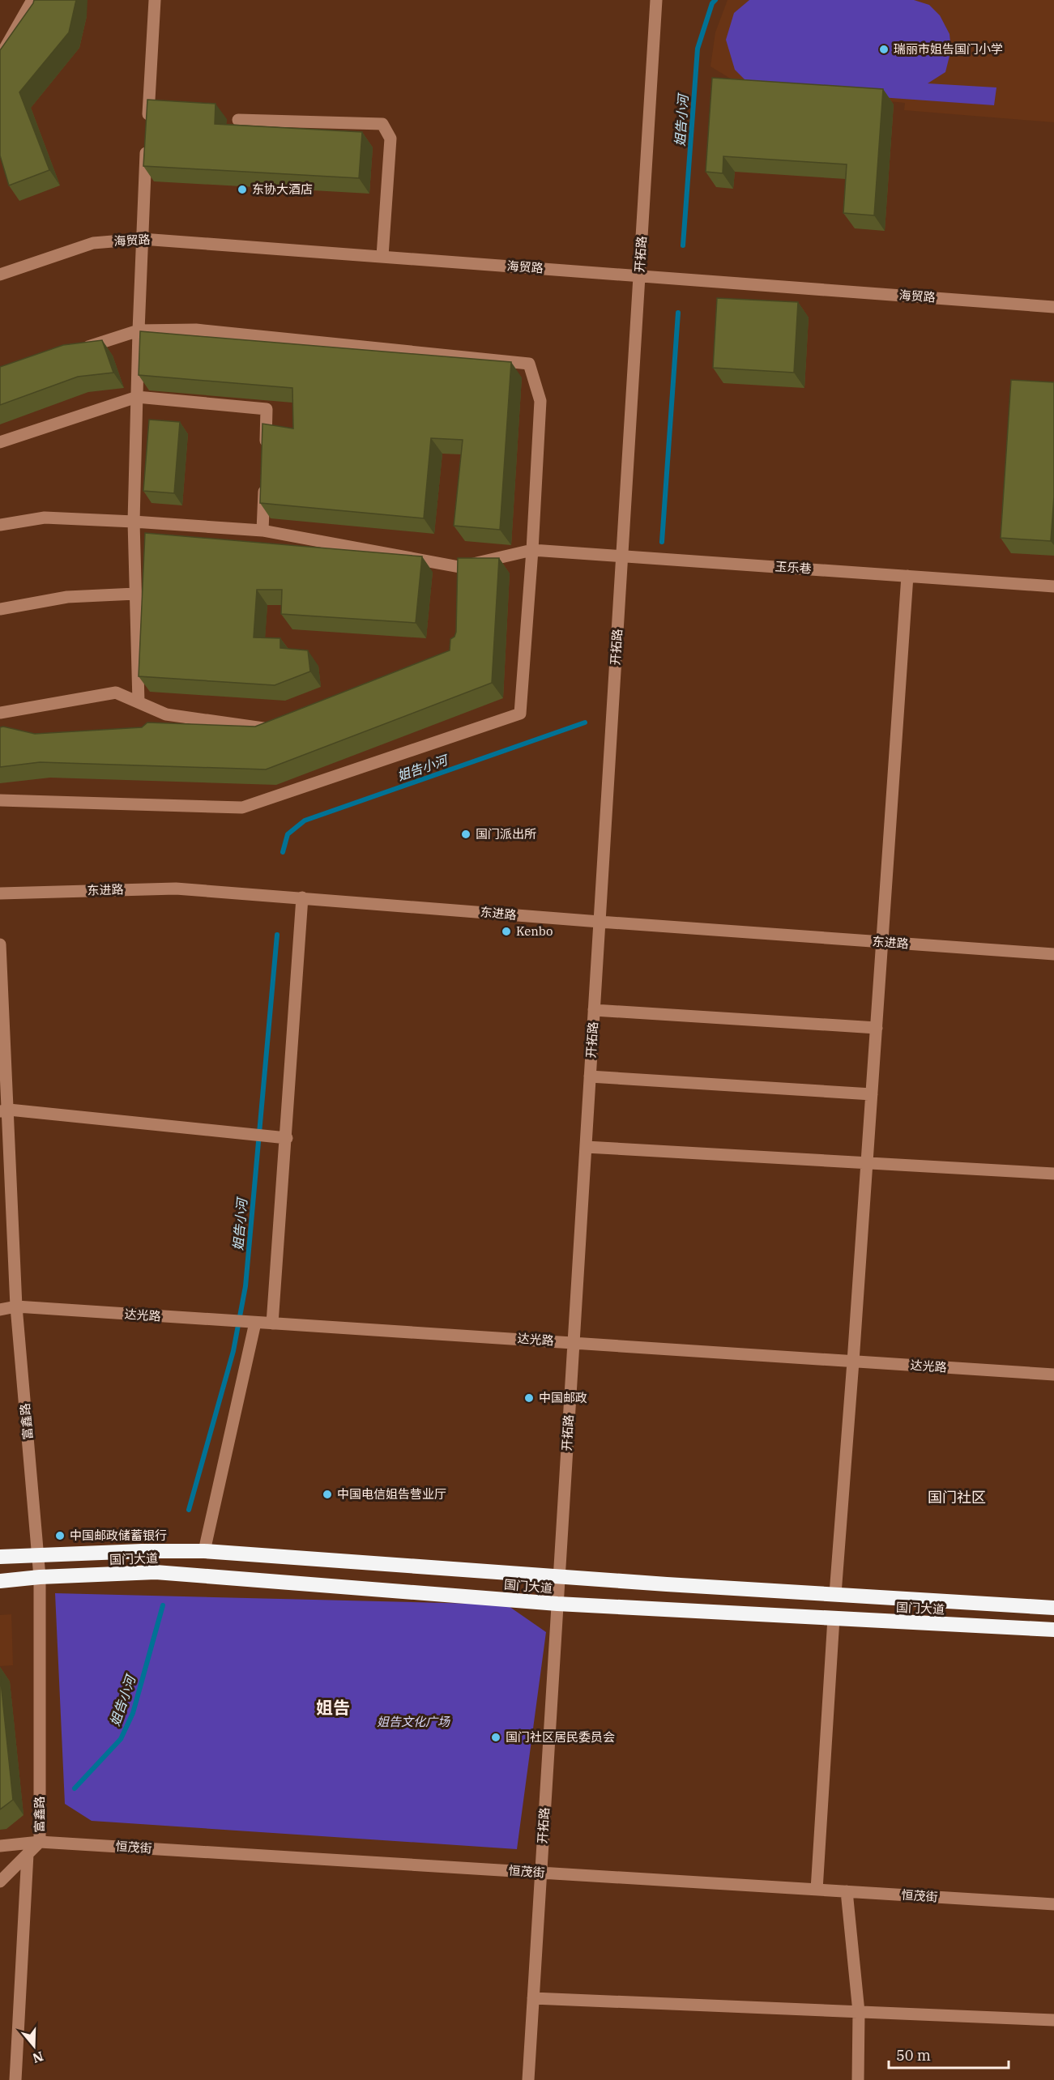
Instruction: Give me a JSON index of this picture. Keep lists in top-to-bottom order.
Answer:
{
  "streets": {
    "highway": ["国门大道"],
    "street": [
      "海贸路",
      "开拓路",
      "玉乐巷",
      "东进路",
      "达光路",
      "富鑫路",
      "恒茂街"
    ]
  },
  "crossings": [
    ["海贸路", "开拓路"],
    ["开拓路", "玉乐巷"],
    ["开拓路", "东进路"],
    ["开拓路", "达光路"],
    ["开拓路", "国门大道"],
    ["开拓路", "恒茂街"],
    ["达光路", "富鑫路"],
    ["富鑫路", "国门大道"],
    ["富鑫路", "恒茂街"]
  ],
  "districts": ["国门社区", "姐告"],
  "water": ["姐告小河"],
  "parks": ["姐告文化广场"],
  "places": [
    "瑞丽市姐告国门小学",
    "东协大酒店",
    "国门派出所",
    "Kenbo",
    "中国邮政",
    "中国电信姐告营业厅",
    "中国邮政储蓄银行",
    "国门社区居民委员会"
  ],
  "scale_bar": "50 m",
  "north": "bottom"
}
